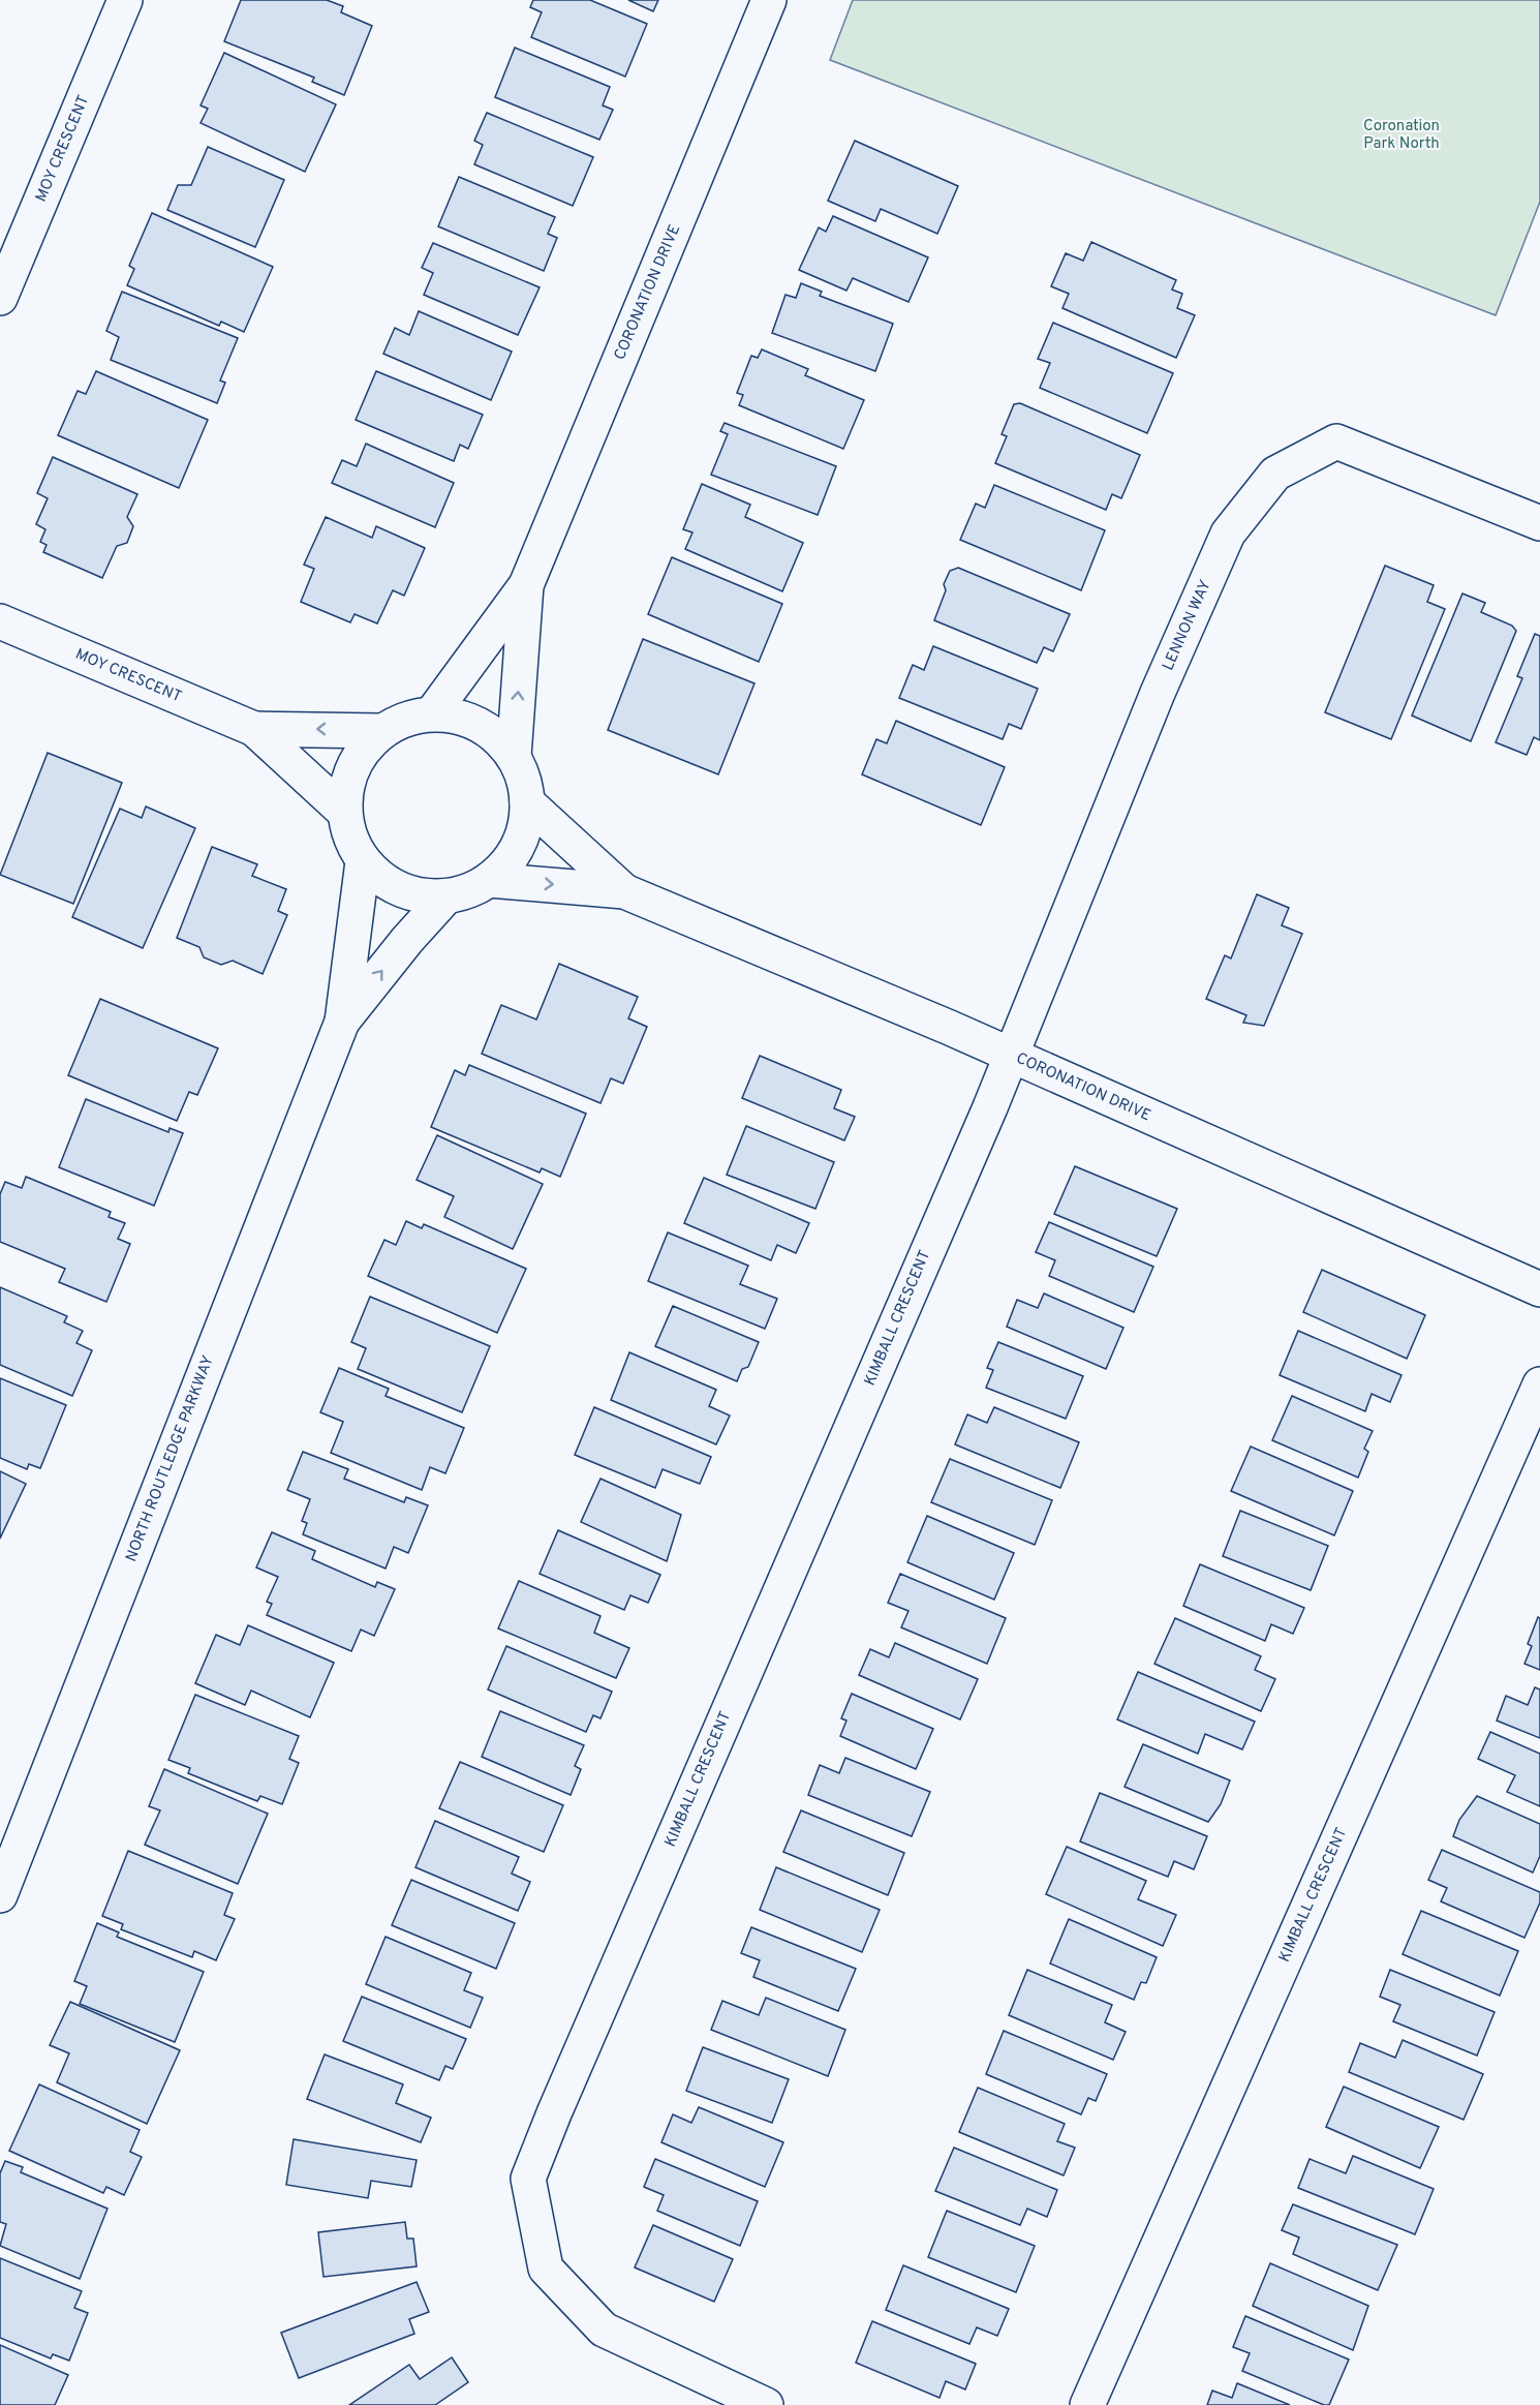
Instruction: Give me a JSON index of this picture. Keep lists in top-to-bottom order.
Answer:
{
  "streets": {
    "street": [
      "MOY CRESCENT",
      "CORONATION DRIVE",
      "LENNON WAY",
      "KIMBALL CRESCENT",
      "NORTH ROUTLEDGE PARKWAY"
    ]
  },
  "crossings": [
    ["MOY CRESCENT", "CORONATION DRIVE"],
    ["MOY CRESCENT", "NORTH ROUTLEDGE PARKWAY"],
    ["CORONATION DRIVE", "LENNON WAY"],
    ["CORONATION DRIVE", "KIMBALL CRESCENT"],
    ["CORONATION DRIVE", "NORTH ROUTLEDGE PARKWAY"],
    ["LENNON WAY", "KIMBALL CRESCENT"]
  ],
  "parks": ["Coronation Park North"]
}
